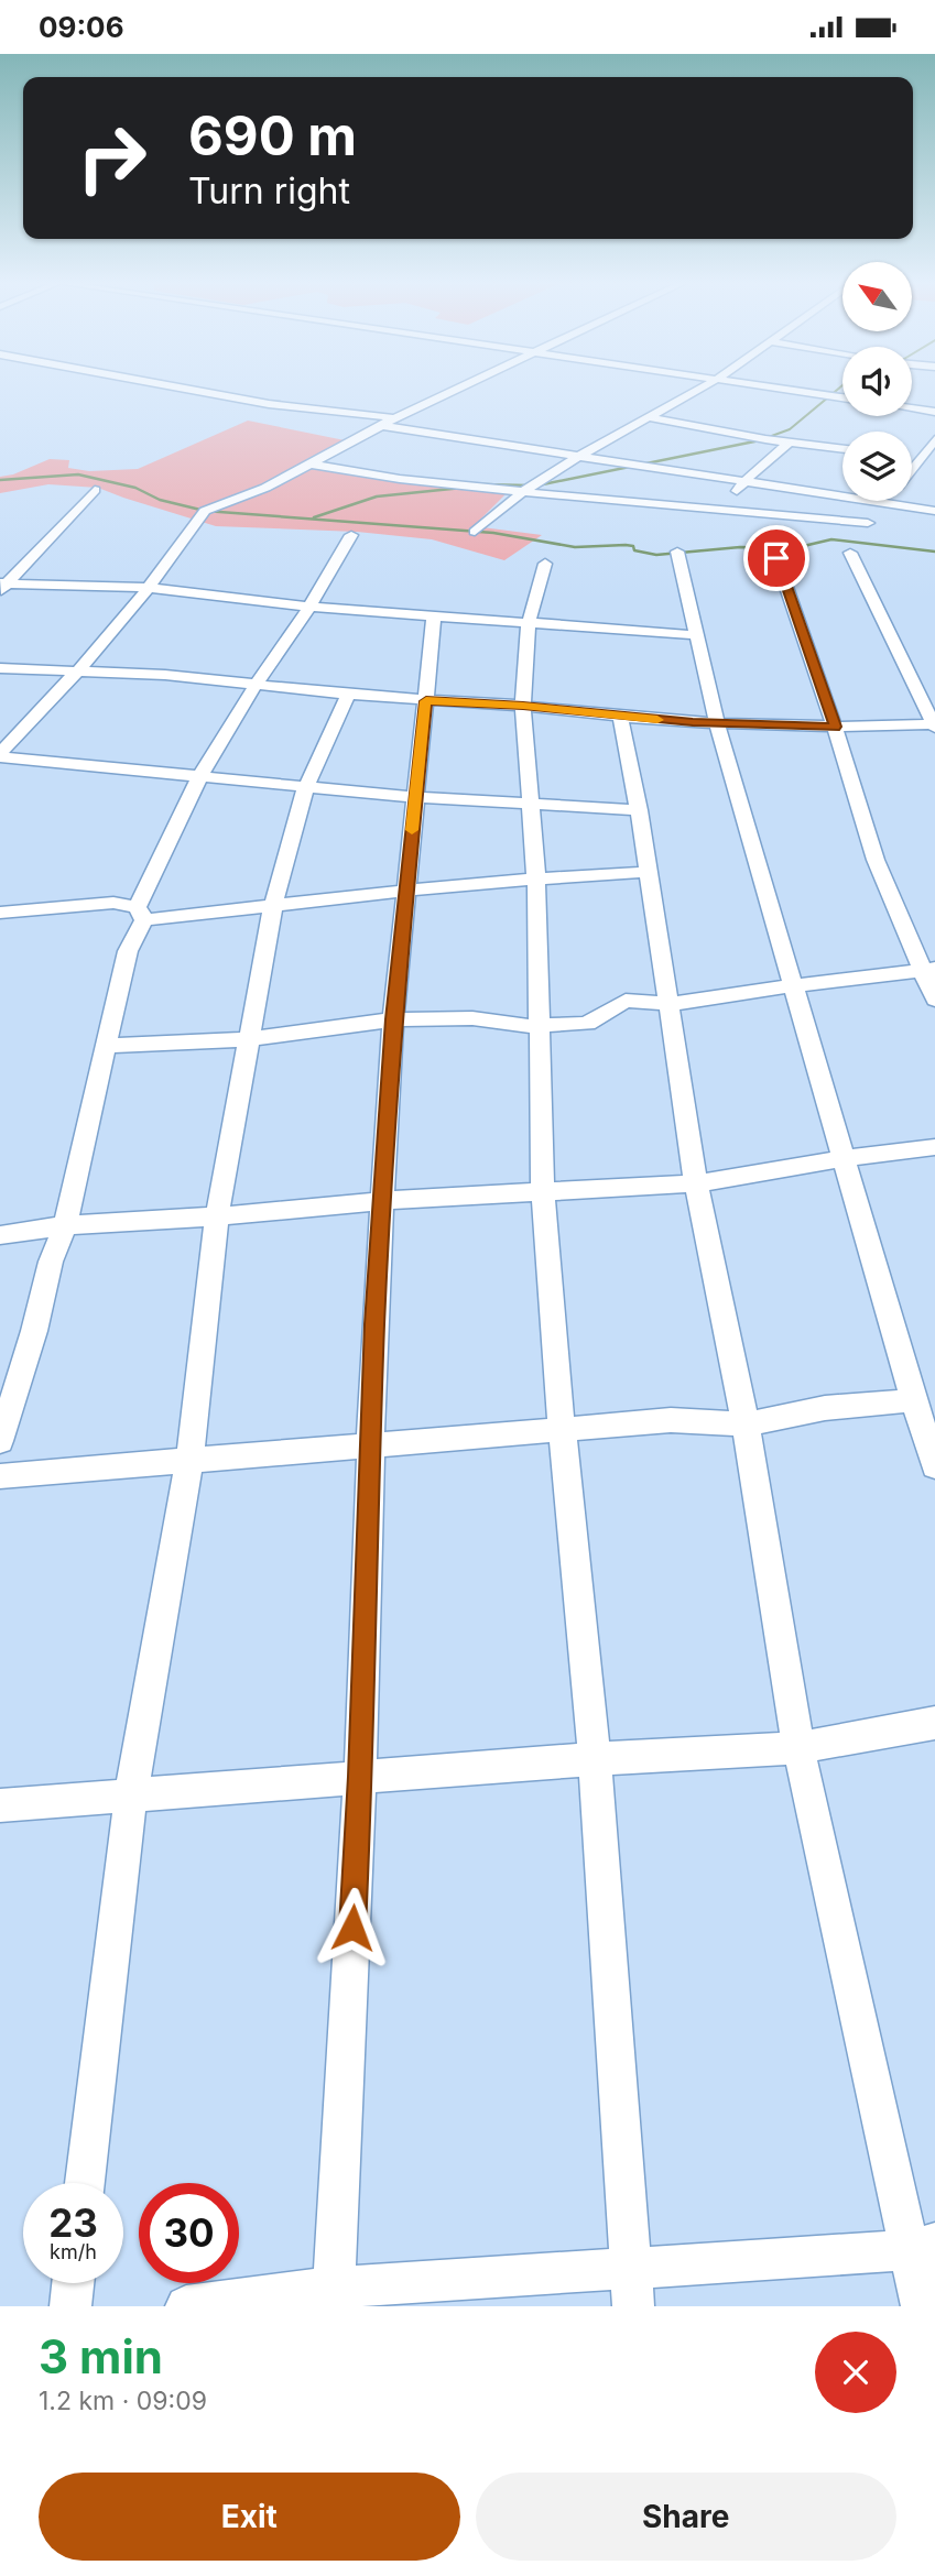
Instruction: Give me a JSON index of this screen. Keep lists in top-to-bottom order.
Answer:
{
  "north": "top left",
  "page": {
    "status": "09:06",
    "turn": ["690 m", "Turn right"],
    "speed": "23 km/h",
    "limit": "30",
    "heading": ["3 min", "1.2 km · 09:09"],
    "buttons": ["Exit", "Share"]
  }
}
